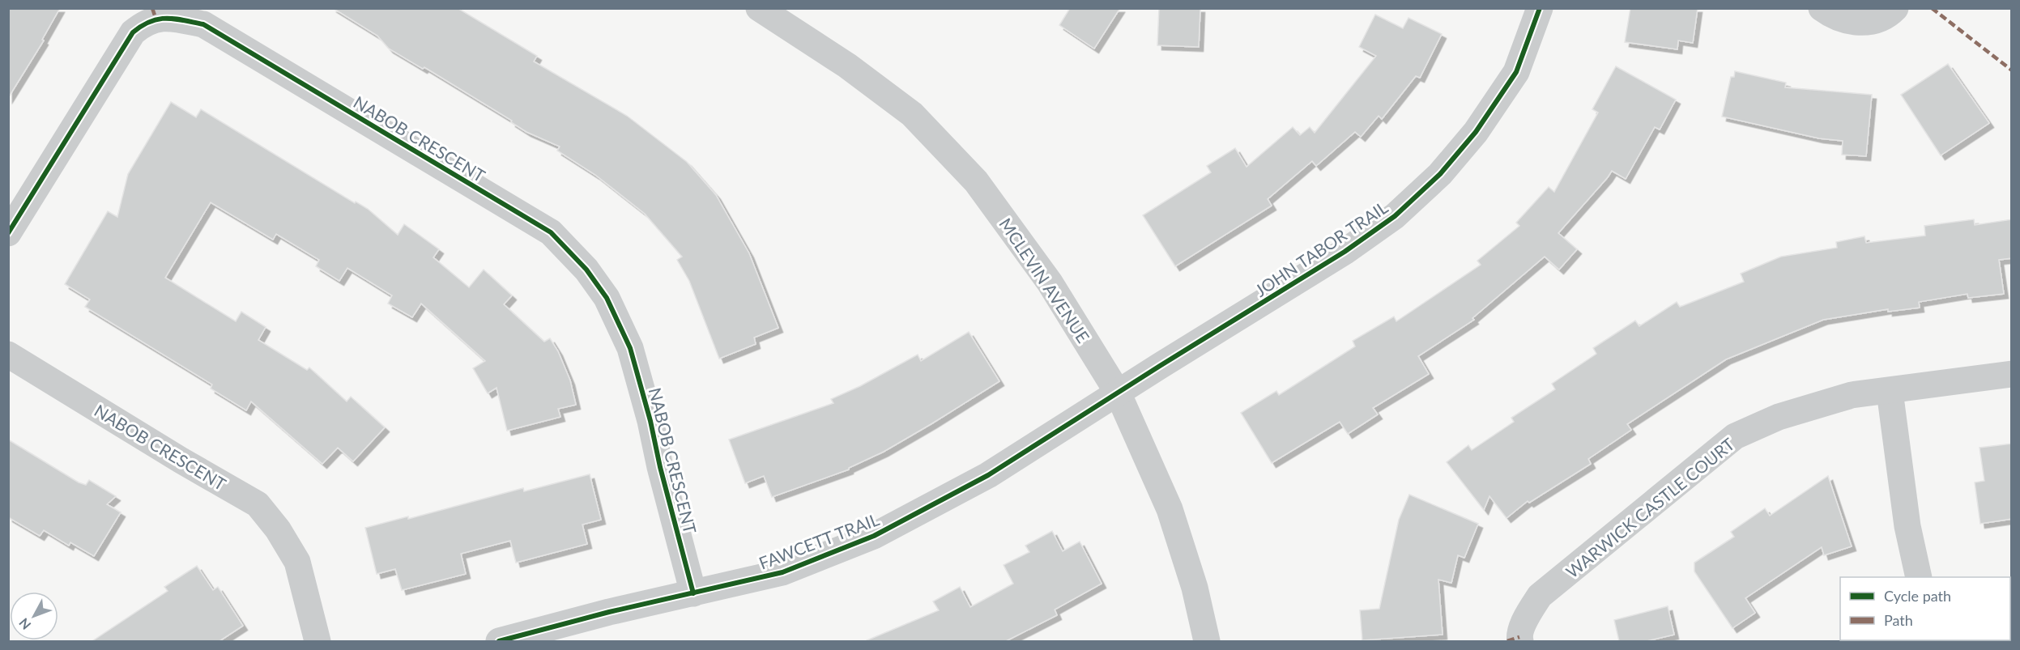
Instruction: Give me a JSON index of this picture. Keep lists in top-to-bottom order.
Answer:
{
  "streets": {
    "street": [
      "NABOB CRESCENT",
      "JOHN TABOR TRAIL",
      "MCLEVIN AVENUE",
      "WARWICK CASTLE COURT",
      "FAWCETT TRAIL"
    ]
  },
  "crossings": [
    ["NABOB CRESCENT", "FAWCETT TRAIL"],
    ["JOHN TABOR TRAIL", "MCLEVIN AVENUE"],
    ["JOHN TABOR TRAIL", "FAWCETT TRAIL"],
    ["MCLEVIN AVENUE", "FAWCETT TRAIL"]
  ],
  "legend": ["Cycle path", "Path"],
  "north": "bottom left"
}
